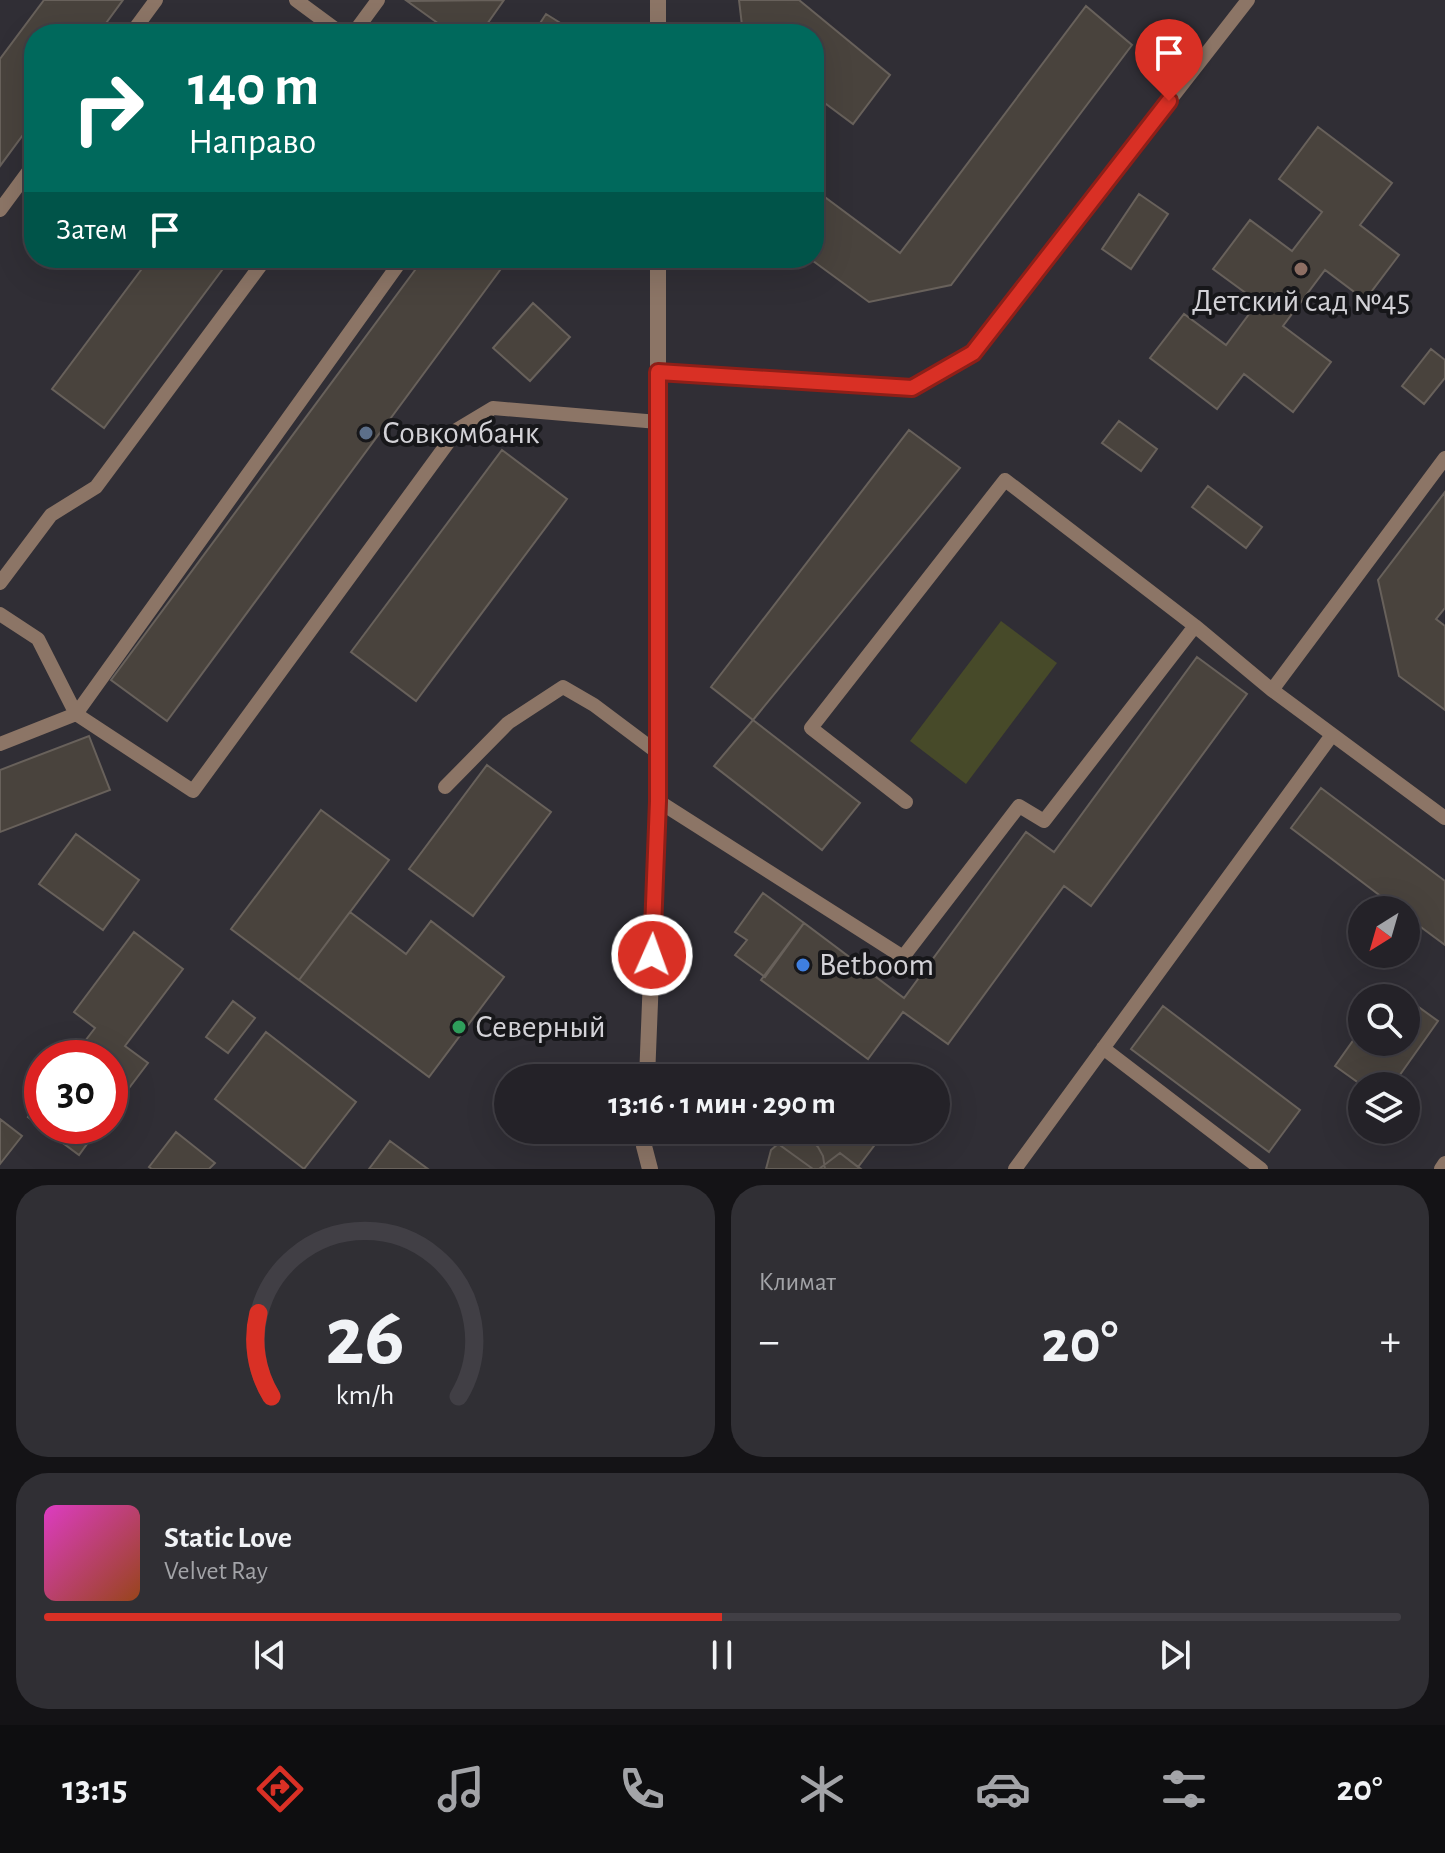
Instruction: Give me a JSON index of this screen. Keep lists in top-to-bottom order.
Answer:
{
  "places": [
    "Детский сад №45",
    "Совкомбанк",
    "Betboom",
    "Северный"
  ],
  "north": "bottom left",
  "page": {
    "turn": ["140 m", "Направо"],
    "then": "Затем",
    "limit": "30",
    "trip": "13:16 · 1 мин · 290 m",
    "tile": "Климат",
    "heat": ["−", "20°", "+"],
    "song": ["Static Love", "Velvet Ray"],
    "tabs": ["13:15", "20°"],
    "gauge": ["26", "km/h"]
  }
}
